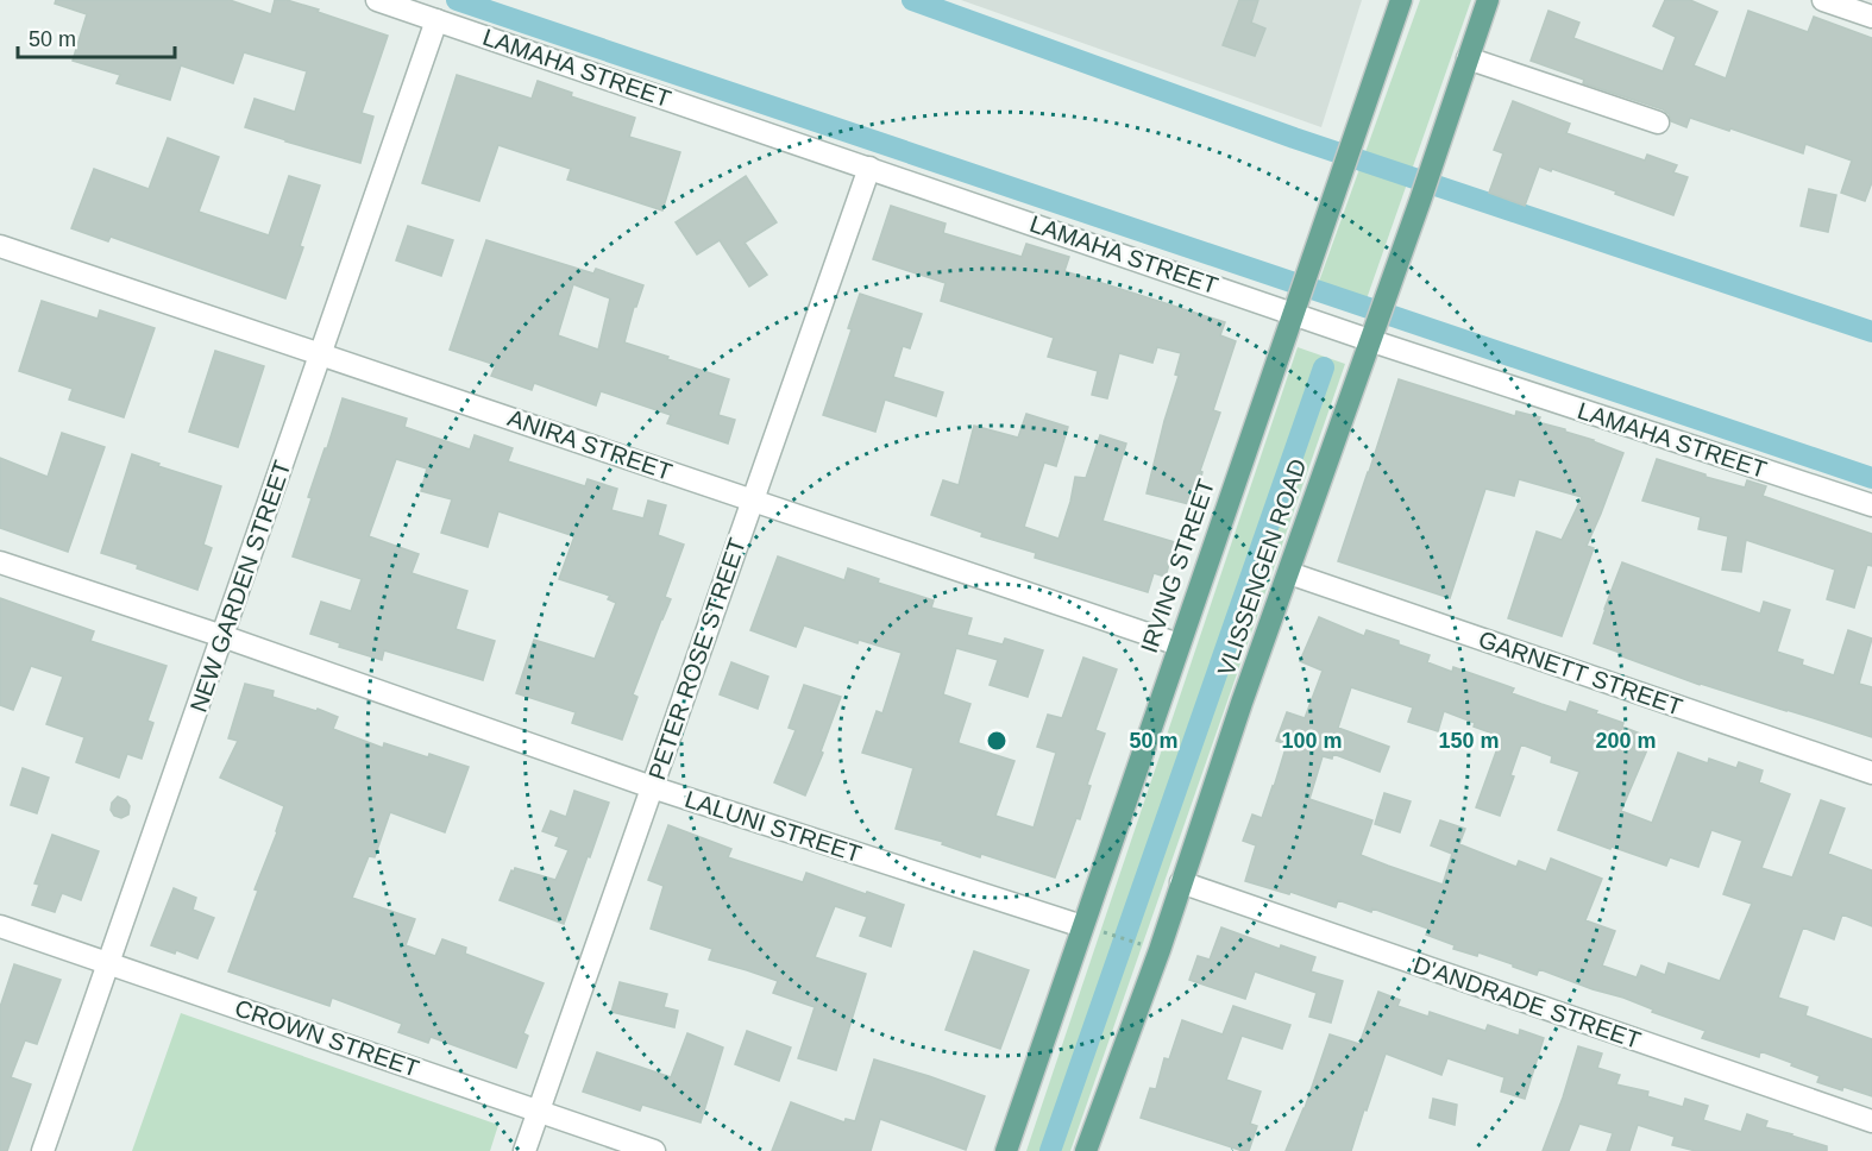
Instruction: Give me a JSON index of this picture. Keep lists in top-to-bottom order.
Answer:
{
  "streets": {
    "main road": ["IRVING STREET", "VLISSENGEN ROAD"],
    "street": [
      "LAMAHA STREET",
      "ANIRA STREET",
      "NEW GARDEN STREET",
      "PETER ROSE STREET",
      "GARNETT STREET",
      "LALUNI STREET",
      "D'ANDRADE STREET",
      "CROWN STREET"
    ]
  },
  "crossings": [
    ["LAMAHA STREET", "IRVING STREET"],
    ["LAMAHA STREET", "VLISSENGEN ROAD"],
    ["LAMAHA STREET", "NEW GARDEN STREET"],
    ["LAMAHA STREET", "PETER ROSE STREET"],
    ["ANIRA STREET", "IRVING STREET"],
    ["ANIRA STREET", "NEW GARDEN STREET"],
    ["ANIRA STREET", "PETER ROSE STREET"],
    ["IRVING STREET", "LALUNI STREET"],
    ["VLISSENGEN ROAD", "GARNETT STREET"],
    ["VLISSENGEN ROAD", "D'ANDRADE STREET"],
    ["NEW GARDEN STREET", "LALUNI STREET"],
    ["NEW GARDEN STREET", "CROWN STREET"],
    ["PETER ROSE STREET", "LALUNI STREET"],
    ["PETER ROSE STREET", "CROWN STREET"]
  ],
  "scale_bar": "50 m",
  "rings": [
    "50 m",
    "100 m",
    "150 m",
    "200 m"
  ]
}
